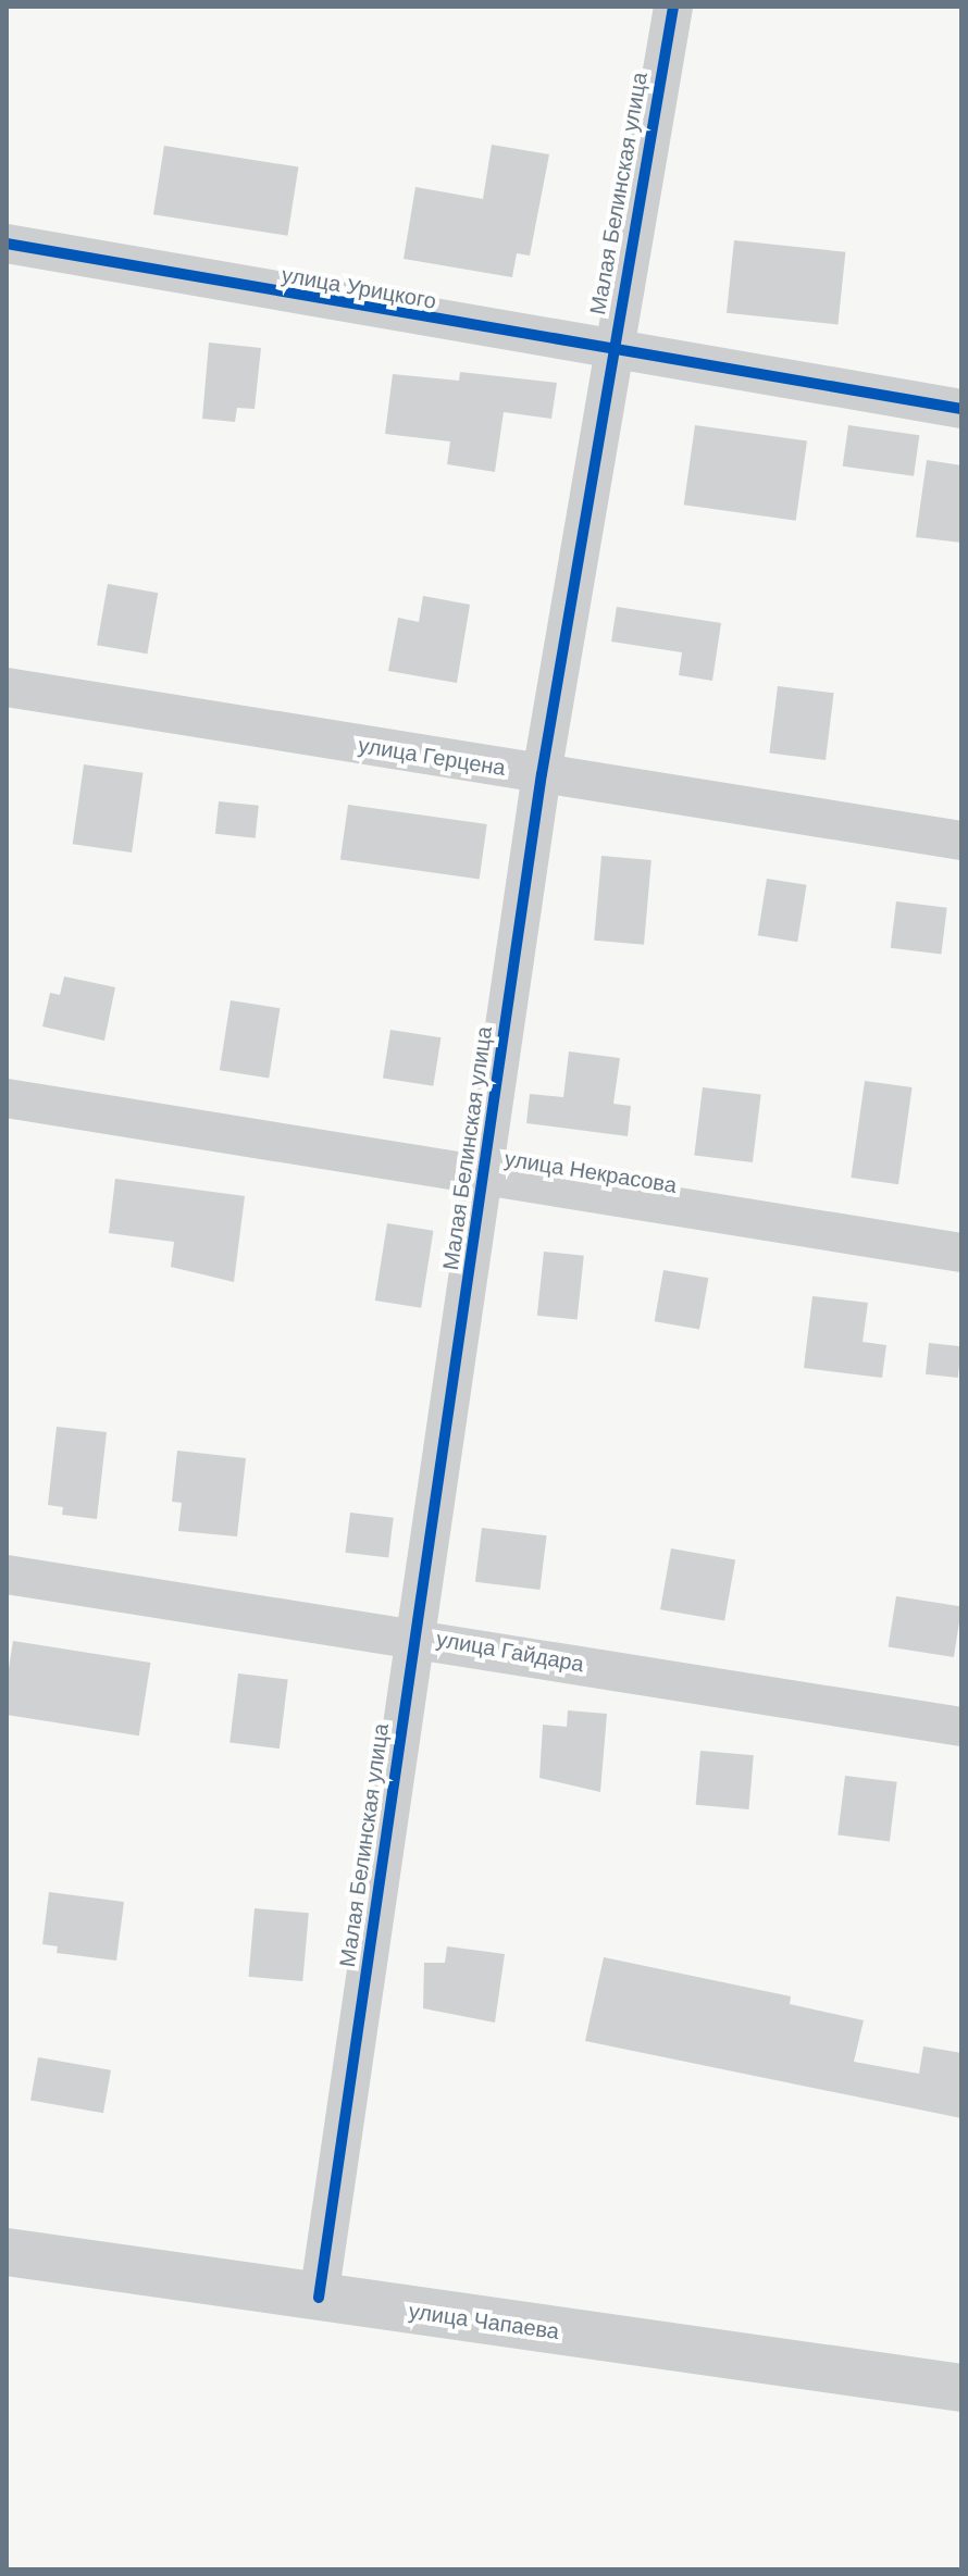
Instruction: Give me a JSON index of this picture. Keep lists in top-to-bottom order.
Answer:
{
  "streets": {
    "street": [
      "Малая Белинская улица",
      "улица Урицкого",
      "улица Герцена",
      "улица Некрасова",
      "улица Гайдара",
      "улица Чапаева"
    ]
  },
  "crossings": [
    ["Малая Белинская улица", "улица Урицкого"],
    ["Малая Белинская улица", "улица Герцена"],
    ["Малая Белинская улица", "улица Некрасова"],
    ["Малая Белинская улица", "улица Гайдара"],
    ["Малая Белинская улица", "улица Чапаева"]
  ]
}
